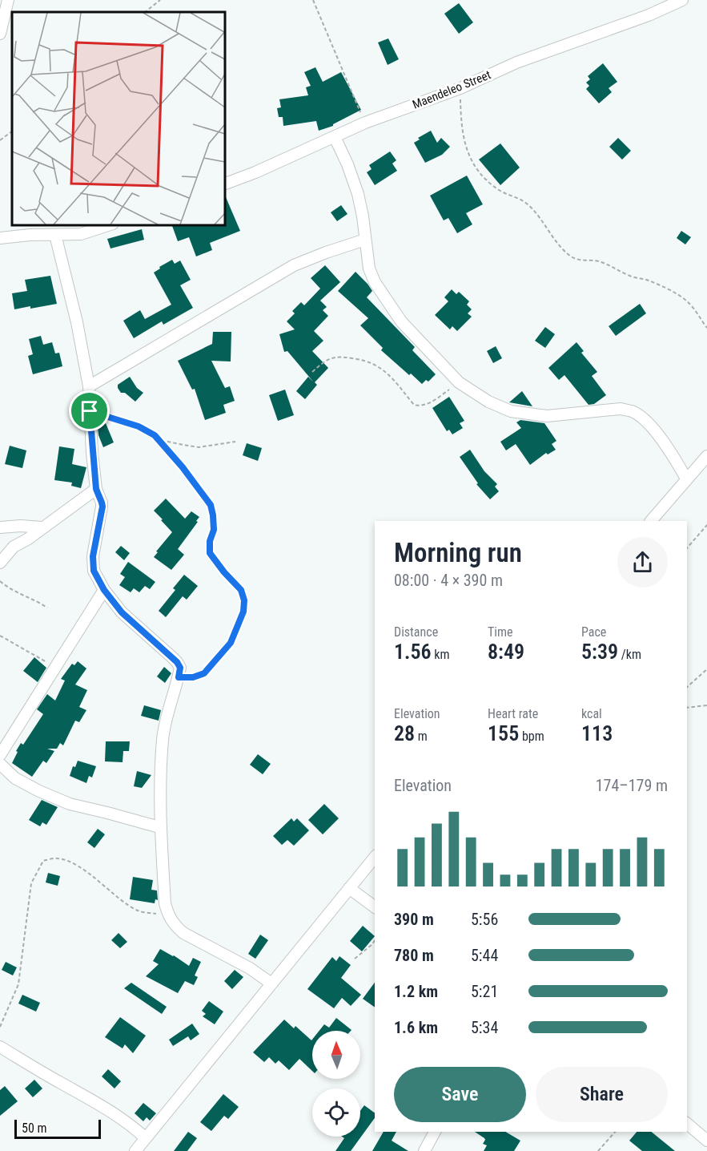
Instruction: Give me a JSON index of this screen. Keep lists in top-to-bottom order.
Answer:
{
  "streets": {
    "street": ["Maendeleo Street"]
  },
  "scale_bar": "50 m",
  "north": "top",
  "page": {
    "heading": ["Morning run", "08:00 · 4 × 390 m"],
    "stats": [
      ["Distance", "1.56 km"],
      ["Time", "8:49"],
      ["Pace", "5:39 /km"],
      ["Elevation", "28 m"],
      ["Heart rate", "155 bpm"],
      ["kcal", "113"]
    ],
    "chart": ["Elevation", "174–179 m"],
    "list": [
      {
        "name": "390 m",
        "note": "5:56"
      },
      {
        "name": "780 m",
        "note": "5:44"
      },
      {
        "name": "1.2 km",
        "note": "5:21"
      },
      {
        "name": "1.6 km",
        "note": "5:34"
      }
    ],
    "buttons": ["Save", "Share"],
    "scale": "50 m"
  }
}
